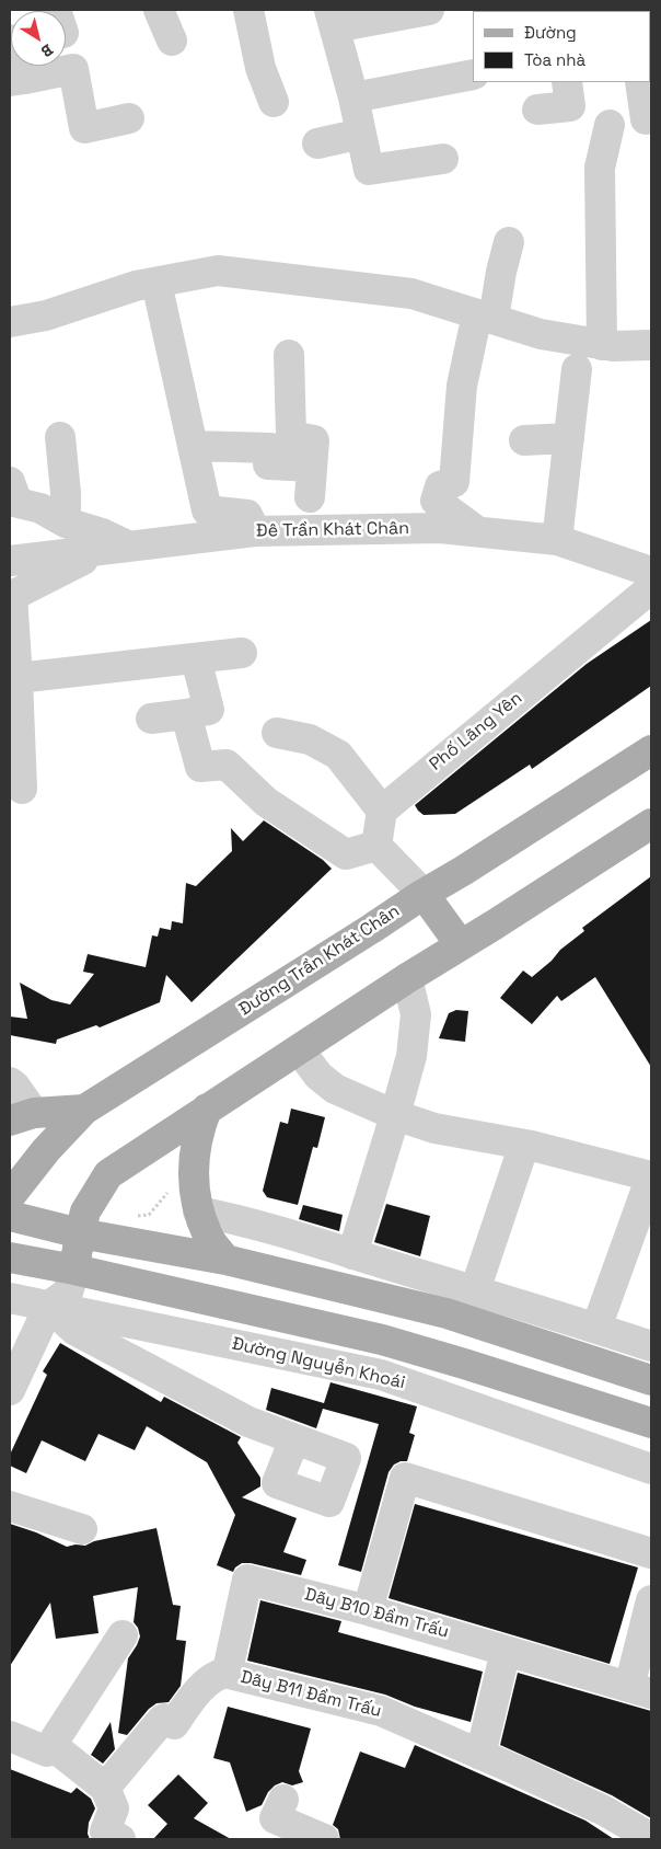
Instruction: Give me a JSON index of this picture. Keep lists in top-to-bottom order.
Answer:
{
  "streets": {
    "main road": ["Đường Trần Khát Chân", "Đường Nguyễn Khoái"],
    "street": [
      "Đê Trần Khát Chân",
      "Phố Lãng Yên",
      "Dãy B10 Đầm Trấu",
      "Dãy B11 Đầm Trấu"
    ]
  },
  "crossings": [
    ["Dãy B10 Đầm Trấu", "Dãy B11 Đầm Trấu"]
  ],
  "legend": ["Đường", "Tòa nhà"],
  "north": "bottom right"
}
